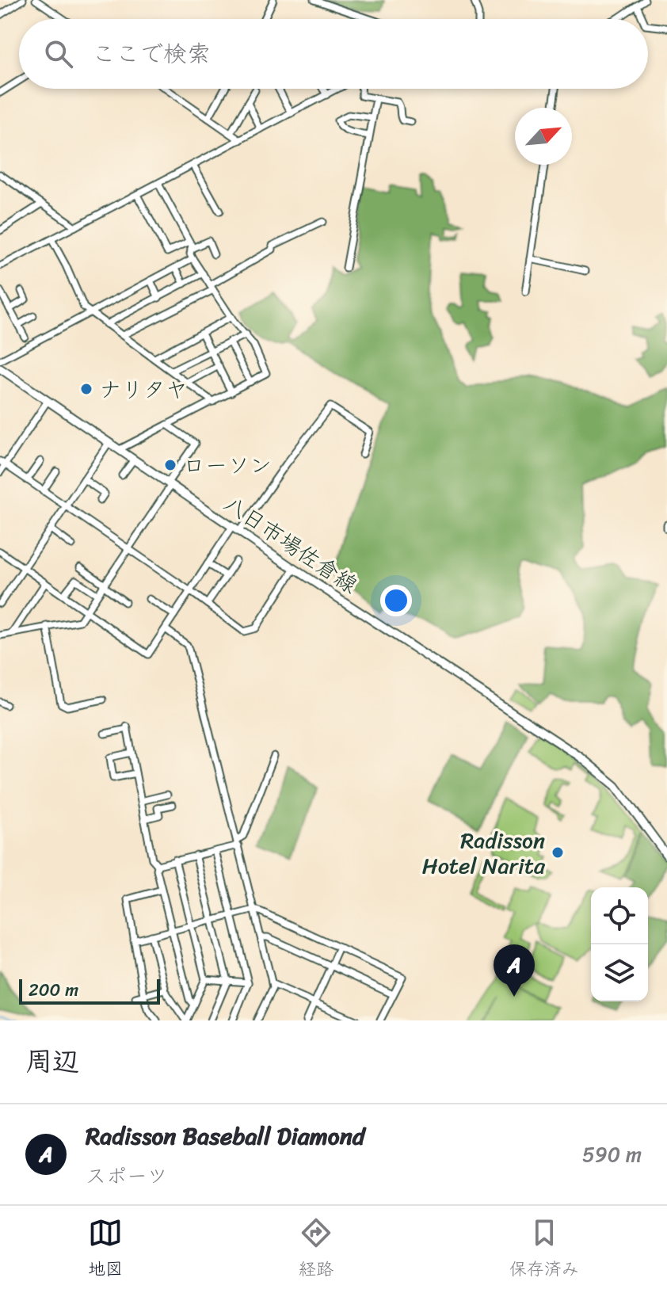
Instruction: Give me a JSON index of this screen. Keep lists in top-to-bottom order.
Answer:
{
  "streets": {
    "main road": ["八日市場佐倉線"]
  },
  "places": ["ナリタヤ", "ローソン", "Radisson Hotel Narita"],
  "scale_bar": "200 m",
  "north": "top right",
  "page": {
    "search": "ここで検索",
    "pins": "A",
    "scale": "200 m",
    "heading": "周辺",
    "list": [
      {
        "mark": "A",
        "name": "Radisson Baseball Diamond",
        "note": "スポーツ",
        "value": "590 m"
      }
    ],
    "nav": ["地図", "経路", "保存済み"]
  }
}
